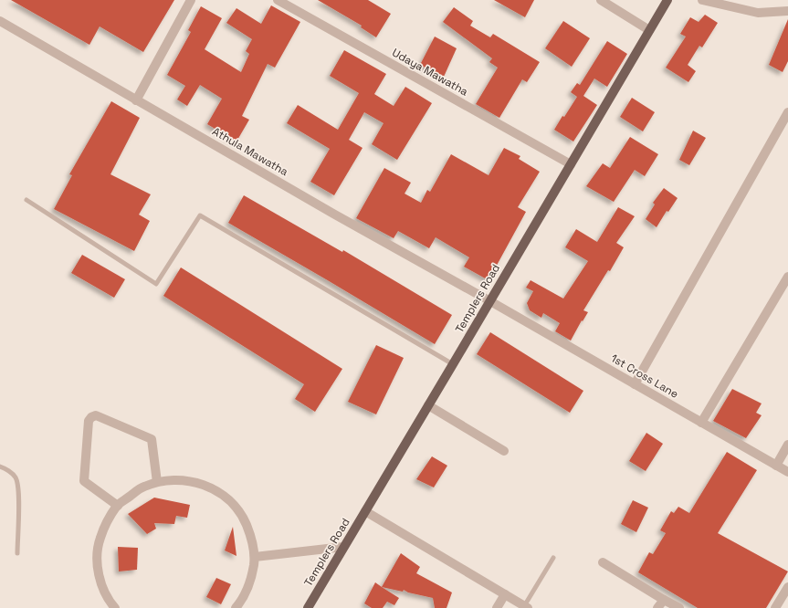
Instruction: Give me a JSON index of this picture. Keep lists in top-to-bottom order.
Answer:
{
  "streets": {
    "main road": ["Templers Road"],
    "street": ["Udaya Mawatha", "Athula Mawatha", "1st Cross Lane"]
  },
  "crossings": [
    ["Udaya Mawatha", "Templers Road"],
    ["Athula Mawatha", "Templers Road"],
    ["Athula Mawatha", "1st Cross Lane"],
    ["Templers Road", "1st Cross Lane"]
  ]
}
